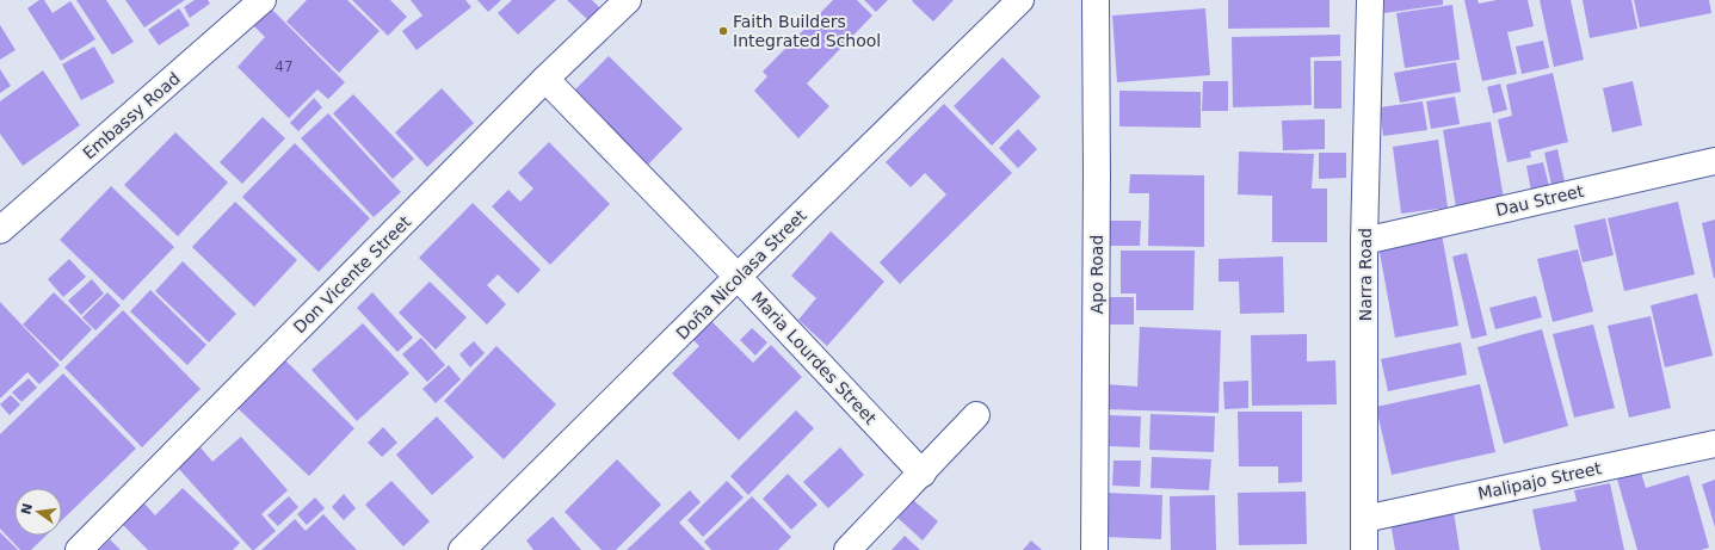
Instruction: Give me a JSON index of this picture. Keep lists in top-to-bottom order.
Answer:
{
  "streets": {
    "street": [
      "Embassy Road",
      "Dau Street",
      "Don Vicente Street",
      "Doña Nicolasa Street",
      "Apo Road",
      "Narra Road",
      "Maria Lourdes Street",
      "Malipajo Street"
    ]
  },
  "crossings": [
    ["Dau Street", "Narra Road"],
    ["Don Vicente Street", "Maria Lourdes Street"],
    ["Doña Nicolasa Street", "Maria Lourdes Street"],
    ["Narra Road", "Malipajo Street"]
  ],
  "places": ["Faith Builders Integrated School"],
  "house_numbers": ["47"],
  "north": "left"
}
